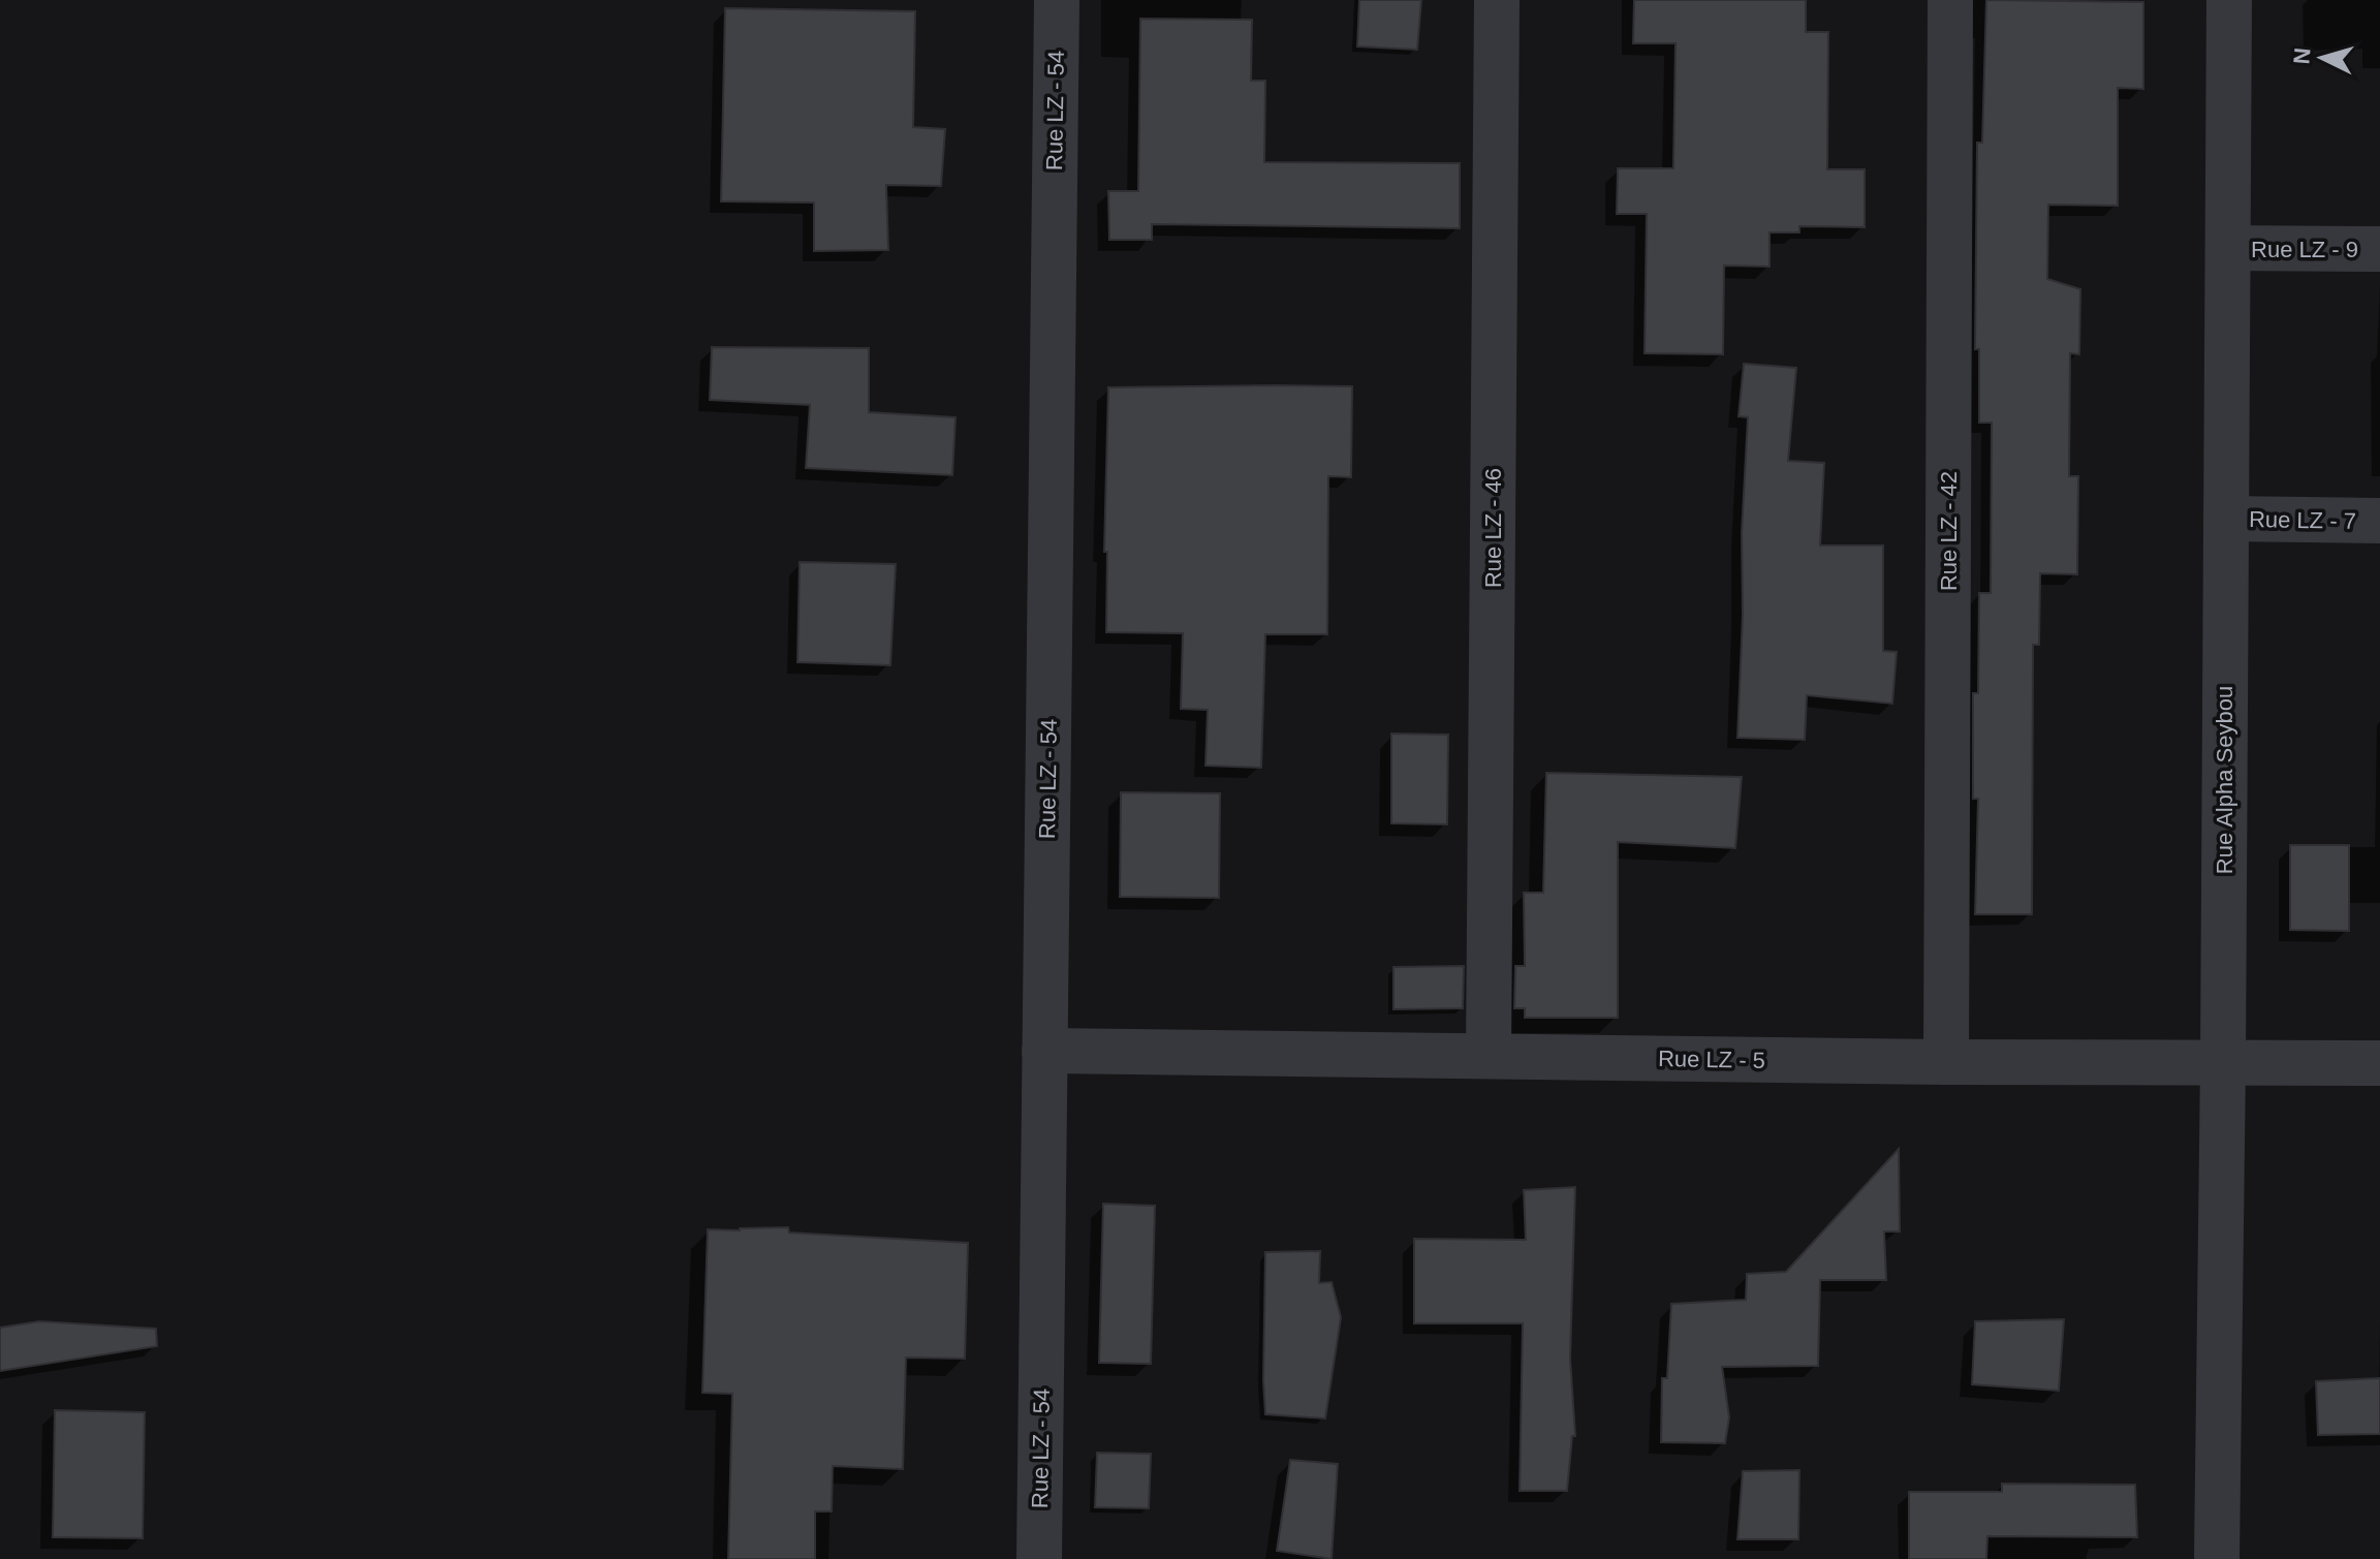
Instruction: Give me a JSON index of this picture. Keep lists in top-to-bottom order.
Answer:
{
  "streets": {
    "street": [
      "Rue LZ - 54",
      "Rue LZ - 9",
      "Rue LZ - 7",
      "Rue LZ - 46",
      "Rue LZ - 42",
      "Rue Alpha Seybou",
      "Rue LZ - 5"
    ]
  },
  "crossings": [
    ["Rue LZ - 54", "Rue LZ - 5"],
    ["Rue LZ - 9", "Rue Alpha Seybou"],
    ["Rue LZ - 7", "Rue Alpha Seybou"],
    ["Rue LZ - 46", "Rue LZ - 5"],
    ["Rue LZ - 42", "Rue LZ - 5"],
    ["Rue Alpha Seybou", "Rue LZ - 5"]
  ],
  "north": "left"
}
